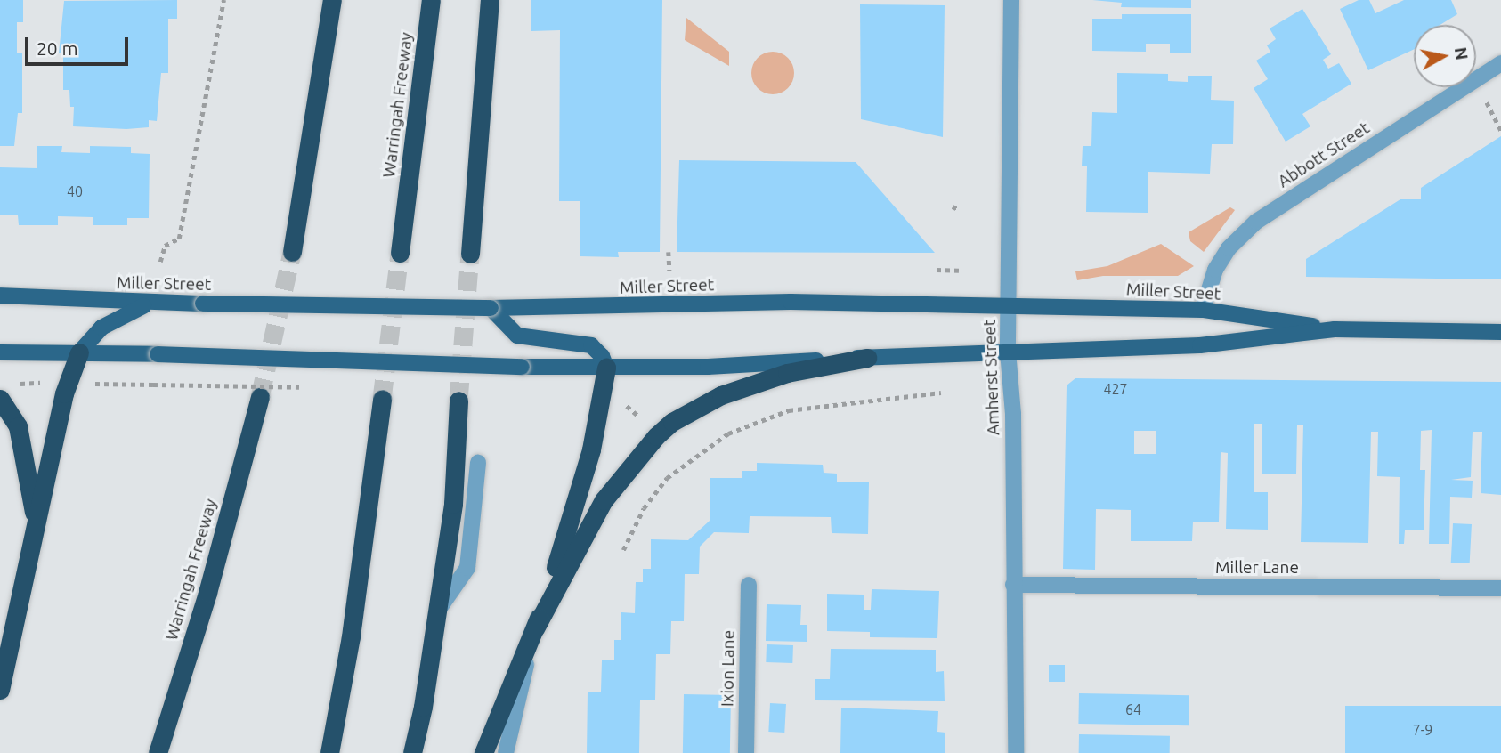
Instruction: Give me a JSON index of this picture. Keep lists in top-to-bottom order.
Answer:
{
  "streets": {
    "highway": ["Warringah Freeway"],
    "main road": ["Miller Street"],
    "street": [
      "Abbott Street",
      "Amherst Street",
      "Miller Lane",
      "Ixion Lane"
    ]
  },
  "crossings": [
    ["Abbott Street", "Miller Street"],
    ["Miller Street", "Amherst Street"],
    ["Amherst Street", "Miller Lane"]
  ],
  "house_numbers": [
    "40",
    "427",
    "64",
    "7-9"
  ],
  "scale_bar": "20 m",
  "north": "right"
}
